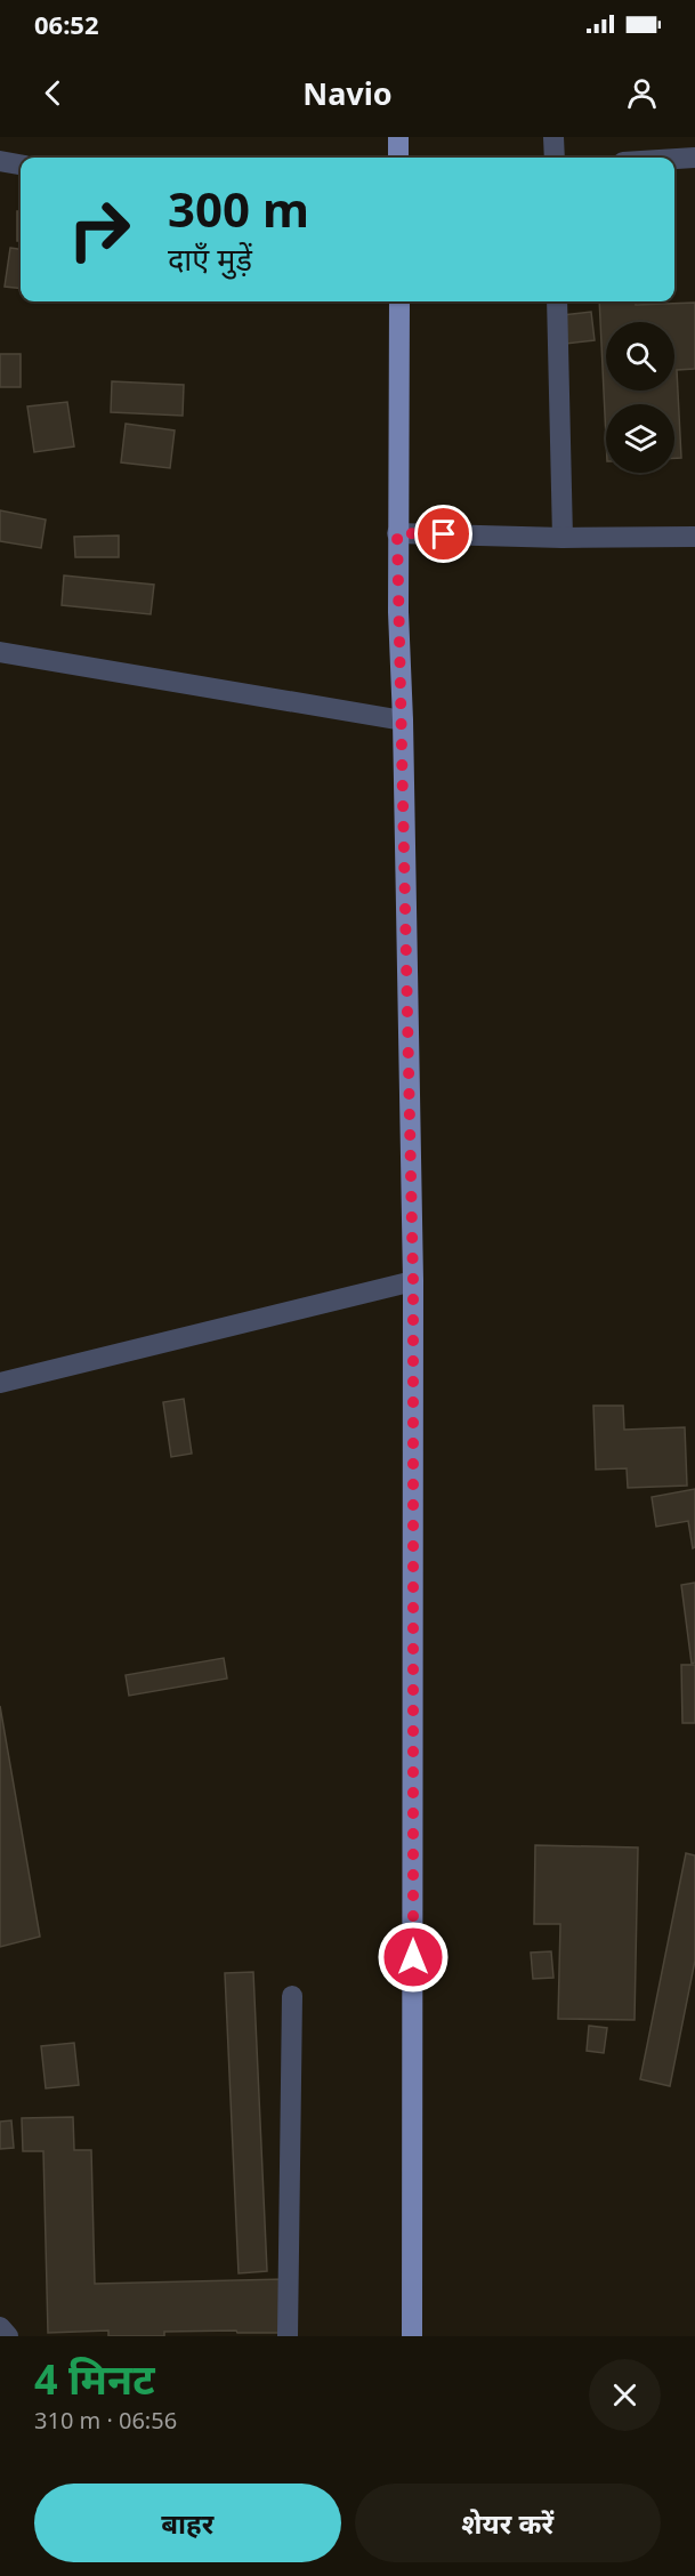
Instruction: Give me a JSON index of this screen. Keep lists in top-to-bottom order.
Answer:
{
  "page": {
    "status": "06:52",
    "header": "Navio",
    "turn": ["300 m", "दाएँ मुड़ें"],
    "heading": ["4 मिनट", "310 m · 06:56"],
    "buttons": ["बाहर", "शेयर करें"]
  }
}
